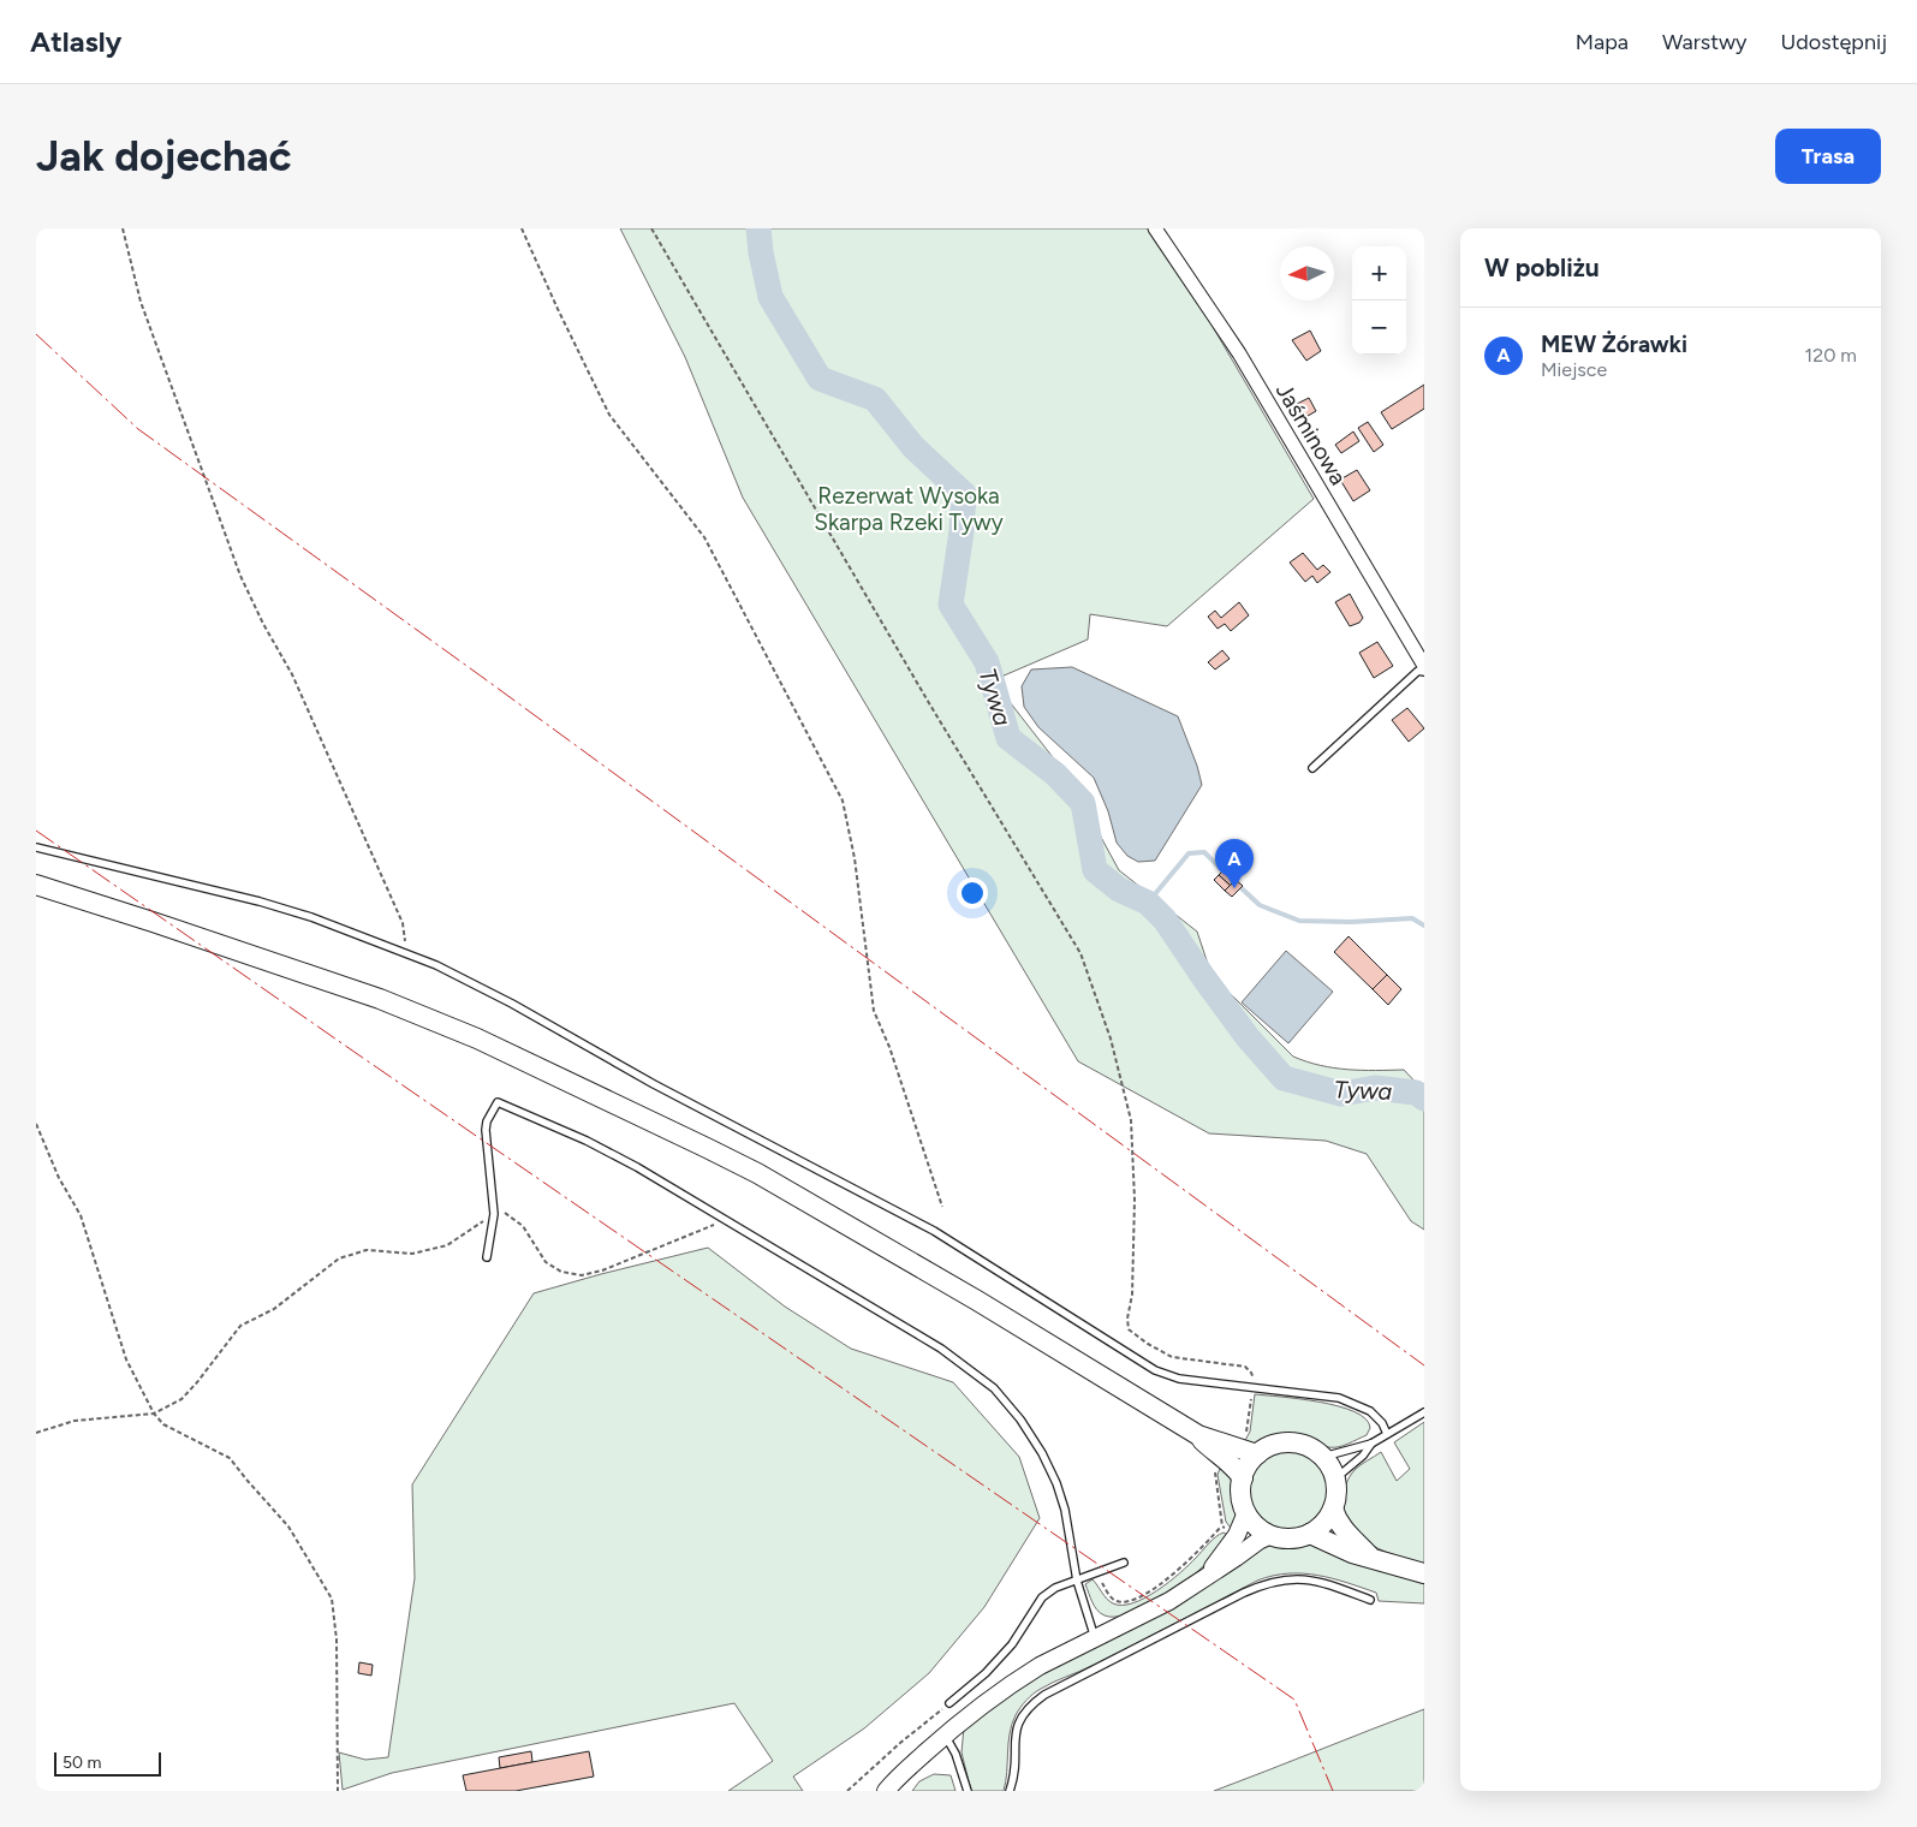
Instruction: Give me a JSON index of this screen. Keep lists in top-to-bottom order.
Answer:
{
  "streets": {
    "street": ["Jaśminowa"]
  },
  "water": ["Tywa"],
  "parks": ["Rezerwat Wysoka Skarpa Rzeki Tywy"],
  "scale_bar": "50 m",
  "north": "left",
  "page": {
    "header": "Atlasly",
    "nav": ["Mapa", "Warstwy", "Udostępnij"],
    "buttons": "Trasa",
    "title": "Jak dojechać",
    "heading": "W pobliżu",
    "map_buttons": ["+", "−"],
    "list": [
      {
        "mark": "A",
        "name": "MEW Żórawki",
        "note": "Miejsce",
        "value": "120 m"
      }
    ],
    "pins": "A",
    "scale": "50 m"
  }
}
